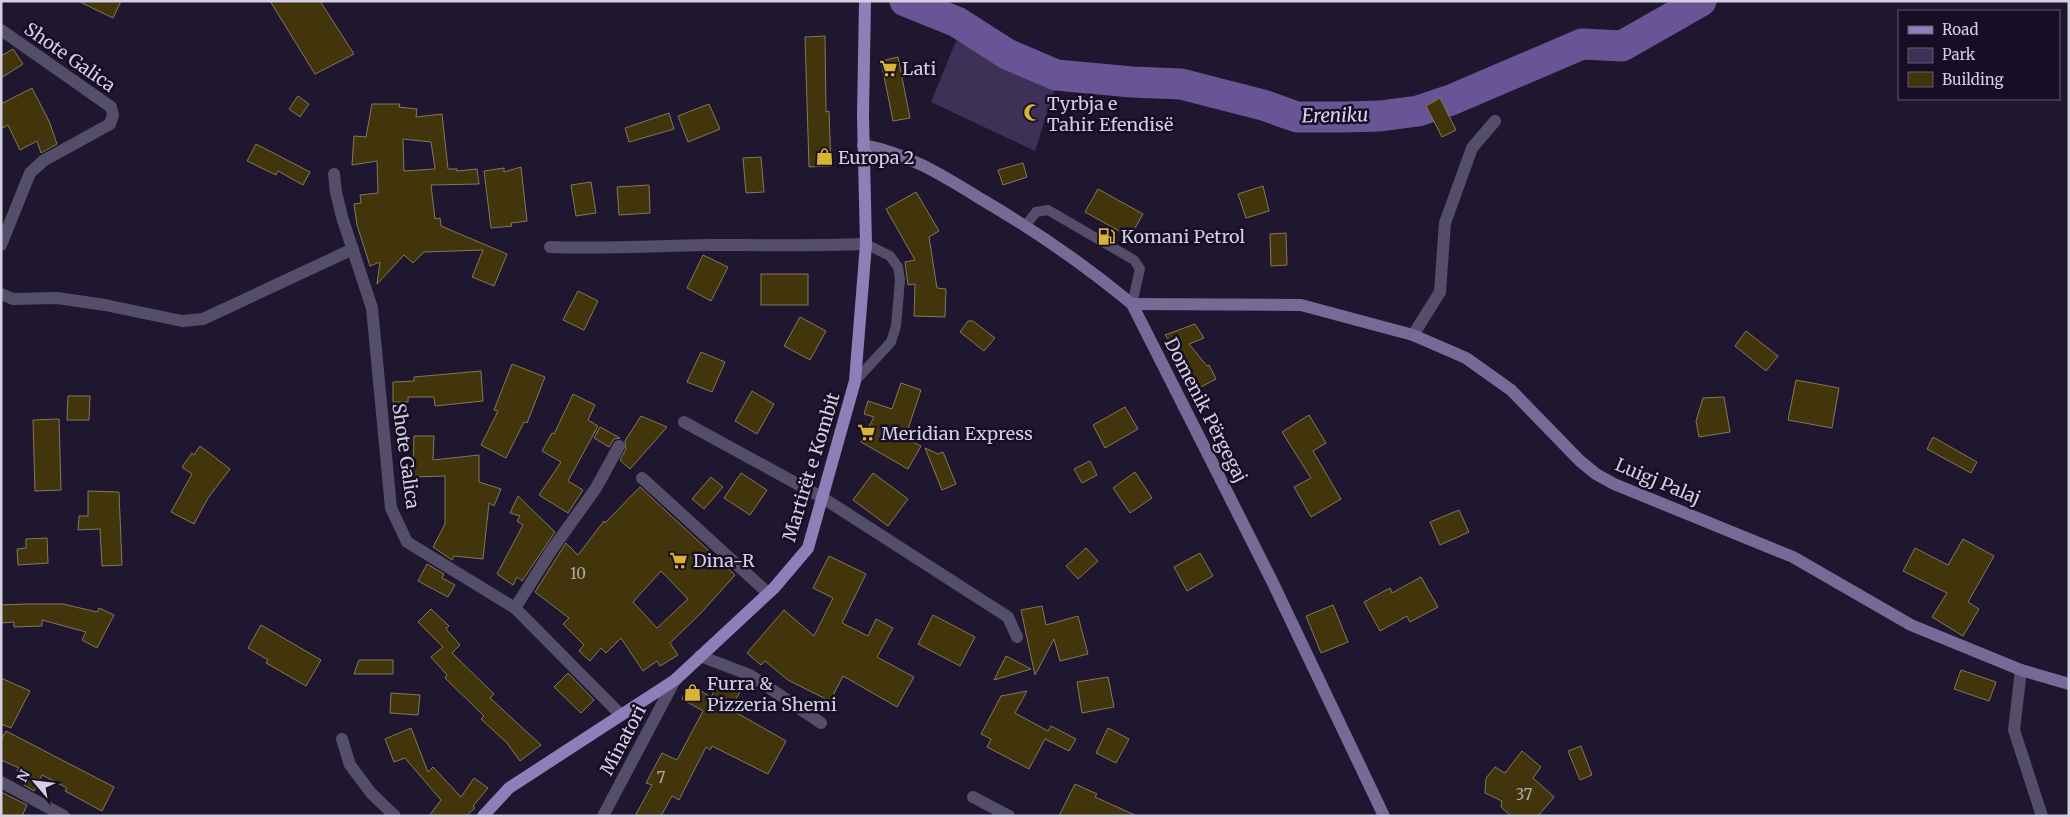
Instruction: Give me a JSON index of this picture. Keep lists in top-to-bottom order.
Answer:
{
  "streets": {
    "main road": ["Domenik Përgegaj", "Martirët e Kombit", "Luigj Palaj"],
    "street": ["Shote Galica", "Minatori"]
  },
  "crossings": [
    ["Shote Galica", "Martirët e Kombit"],
    ["Domenik Përgegaj", "Martirët e Kombit"],
    ["Domenik Përgegaj", "Luigj Palaj"],
    ["Martirët e Kombit", "Minatori"]
  ],
  "water": ["Ereniku"],
  "places": {
    "supermarket": ["Lati", "Meridian Express", "Dina-R"],
    "mosque": ["Tyrbja e Tahir Efendisë"],
    "shop": ["Europa 2", "Furra & Pizzeria Shemi"],
    "fuel station": ["Komani Petrol"]
  },
  "house_numbers": ["10", "7", "37"],
  "legend": ["Road", "Park", "Building"],
  "north": "top left"
}
